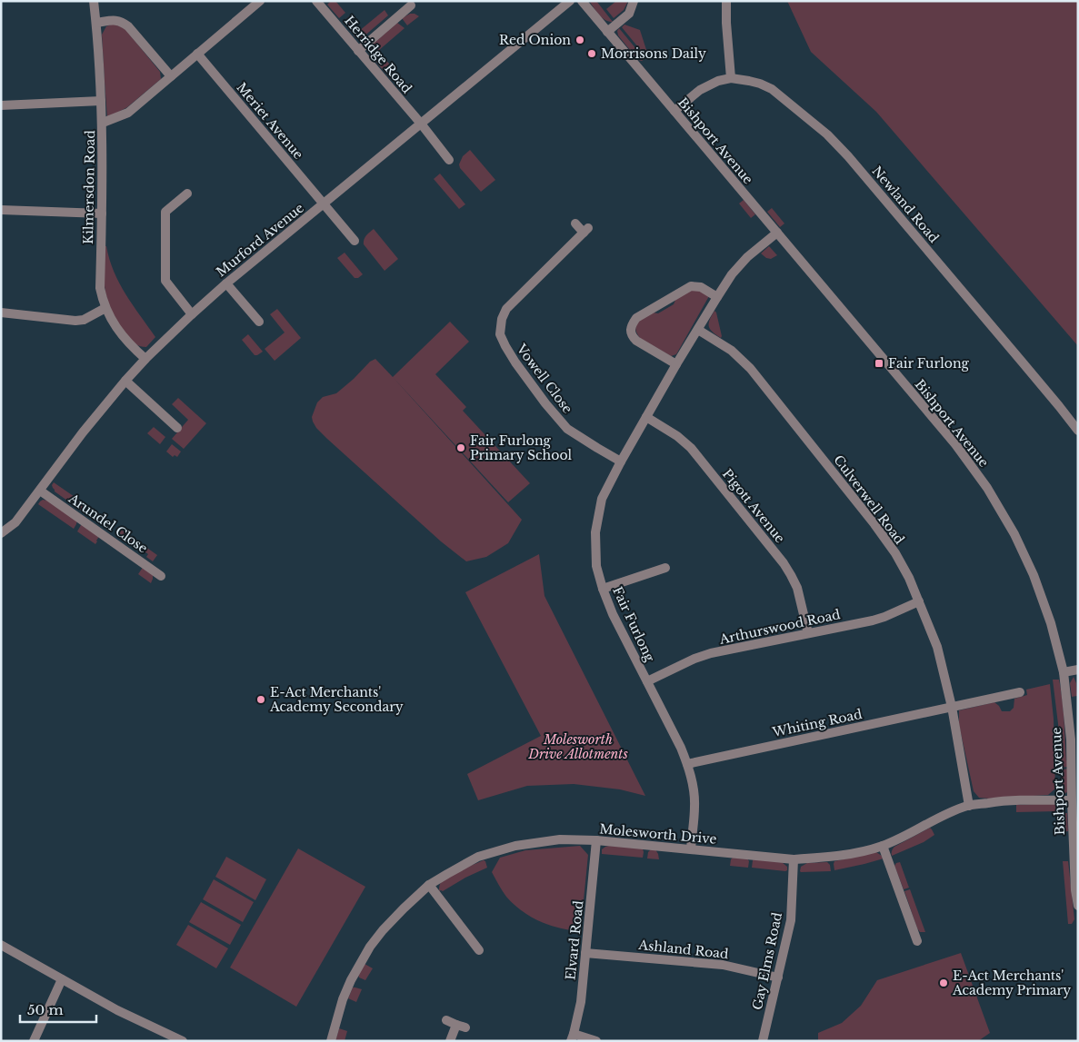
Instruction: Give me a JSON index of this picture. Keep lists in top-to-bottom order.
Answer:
{
  "streets": {
    "street": [
      "Herridge Road",
      "Meriet Avenue",
      "Bishport Avenue",
      "Kilmersdon Road",
      "Newland Road",
      "Murford Avenue",
      "Vowell Close",
      "Culverwell Road",
      "Pigott Avenue",
      "Arundel Close",
      "Fair Furlong",
      "Arthurswood Road",
      "Whiting Road",
      "Molesworth Drive",
      "Elvard Road",
      "Ashland Road",
      "Gay Elms Road"
    ]
  },
  "crossings": [
    ["Herridge Road", "Murford Avenue"],
    ["Meriet Avenue", "Murford Avenue"],
    ["Bishport Avenue", "Newland Road"],
    ["Bishport Avenue", "Fair Furlong"],
    ["Bishport Avenue", "Molesworth Drive"],
    ["Kilmersdon Road", "Murford Avenue"],
    ["Murford Avenue", "Arundel Close"],
    ["Vowell Close", "Fair Furlong"],
    ["Culverwell Road", "Fair Furlong"],
    ["Culverwell Road", "Arthurswood Road"],
    ["Culverwell Road", "Whiting Road"],
    ["Culverwell Road", "Molesworth Drive"],
    ["Pigott Avenue", "Fair Furlong"],
    ["Pigott Avenue", "Arthurswood Road"],
    ["Fair Furlong", "Arthurswood Road"],
    ["Fair Furlong", "Whiting Road"],
    ["Fair Furlong", "Molesworth Drive"],
    ["Molesworth Drive", "Elvard Road"],
    ["Molesworth Drive", "Gay Elms Road"],
    ["Elvard Road", "Ashland Road"],
    ["Ashland Road", "Gay Elms Road"]
  ],
  "parks": ["Molesworth Drive Allotments"],
  "places": {
    "other": [
      "Red Onion",
      "Morrisons Daily",
      "Fair Furlong Primary School",
      "E-Act Merchants' Academy Secondary",
      "E-Act Merchants' Academy Primary"
    ],
    "transit": ["Fair Furlong"]
  },
  "scale_bar": "50 m"
}
